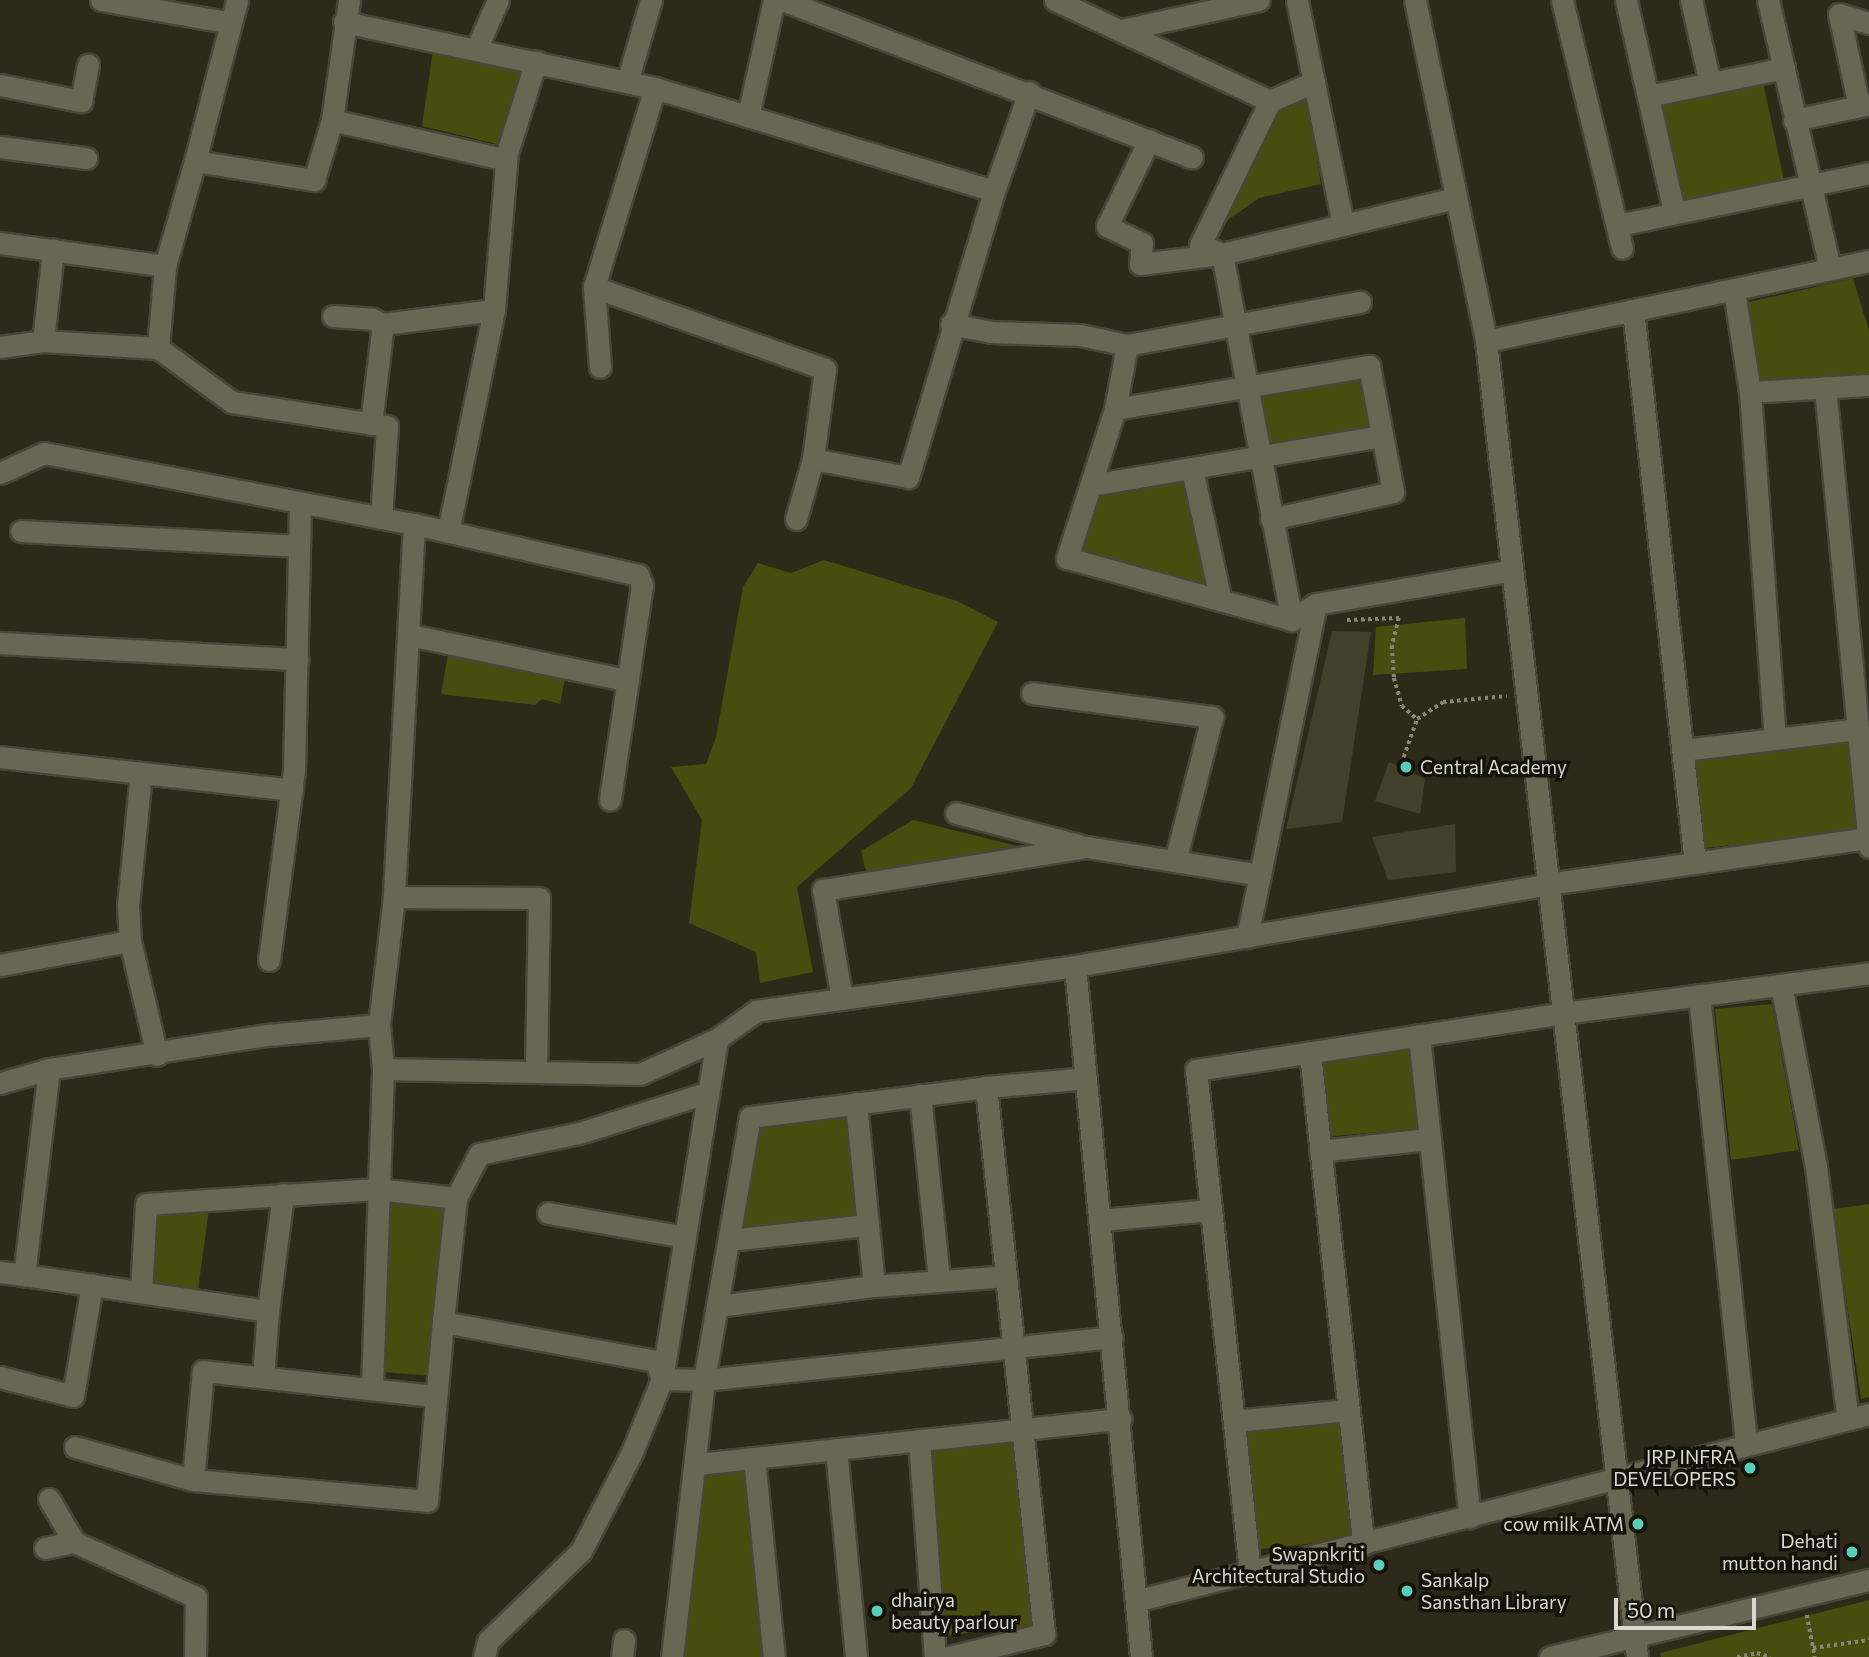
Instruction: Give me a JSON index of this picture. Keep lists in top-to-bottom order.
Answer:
{
  "places": [
    "Central Academy",
    "JRP INFRA DEVELOPERS",
    "cow milk ATM",
    "Dehati mutton handi",
    "Swapnkriti Architectural Studio",
    "Sankalp Sansthan Library",
    "dhairya beauty parlour"
  ],
  "scale_bar": "50 m"
}
